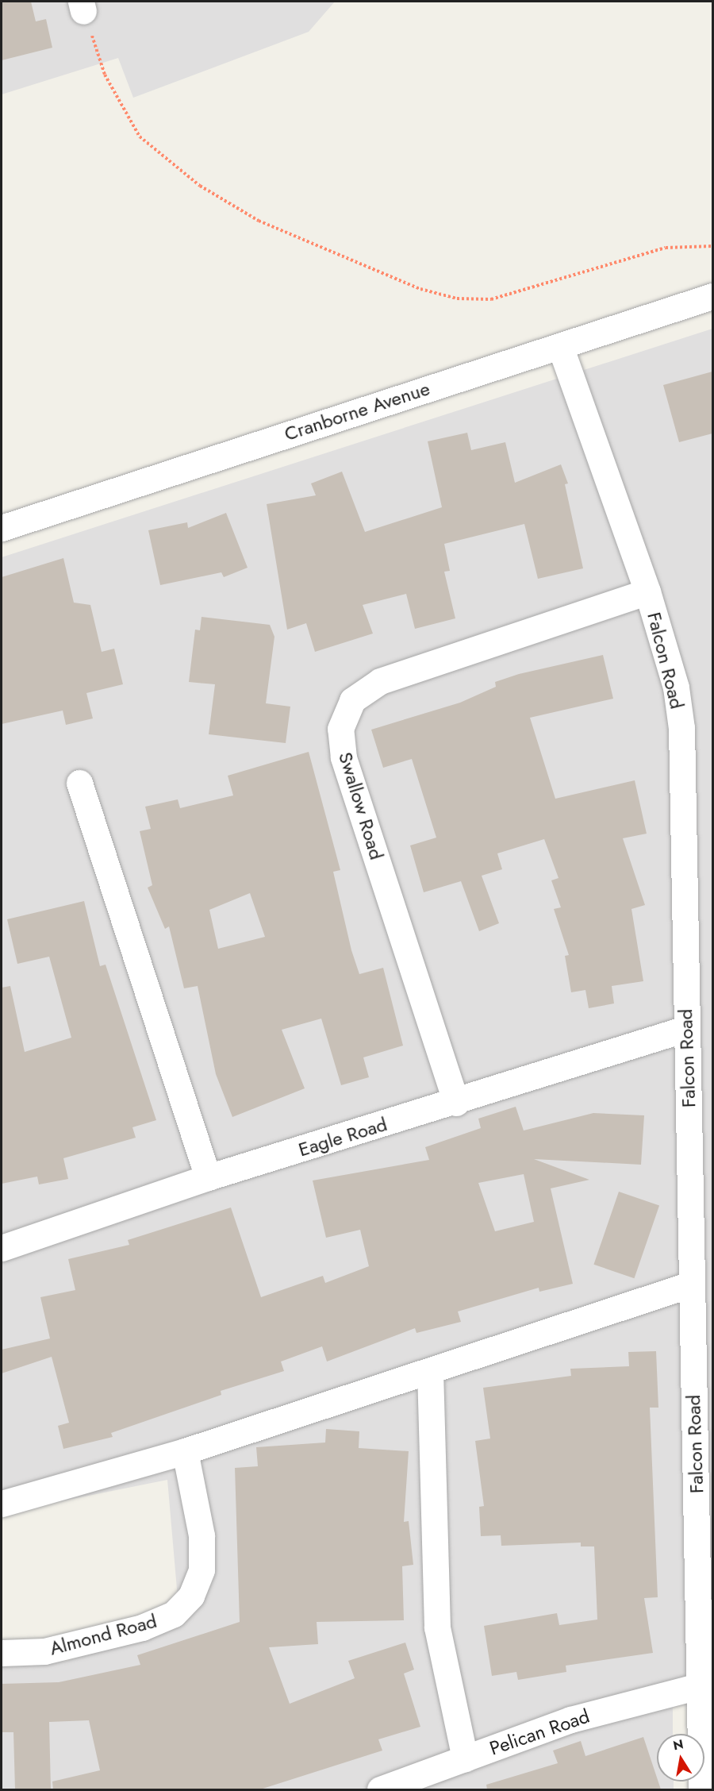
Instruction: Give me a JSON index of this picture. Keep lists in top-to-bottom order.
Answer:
{
  "streets": {
    "street": [
      "Cranborne Avenue",
      "Falcon Road",
      "Swallow Road",
      "Eagle Road",
      "Almond Road",
      "Pelican Road"
    ]
  },
  "crossings": [
    ["Cranborne Avenue", "Falcon Road"],
    ["Falcon Road", "Swallow Road"],
    ["Falcon Road", "Eagle Road"],
    ["Falcon Road", "Pelican Road"],
    ["Swallow Road", "Eagle Road"]
  ],
  "north": "top"
}
